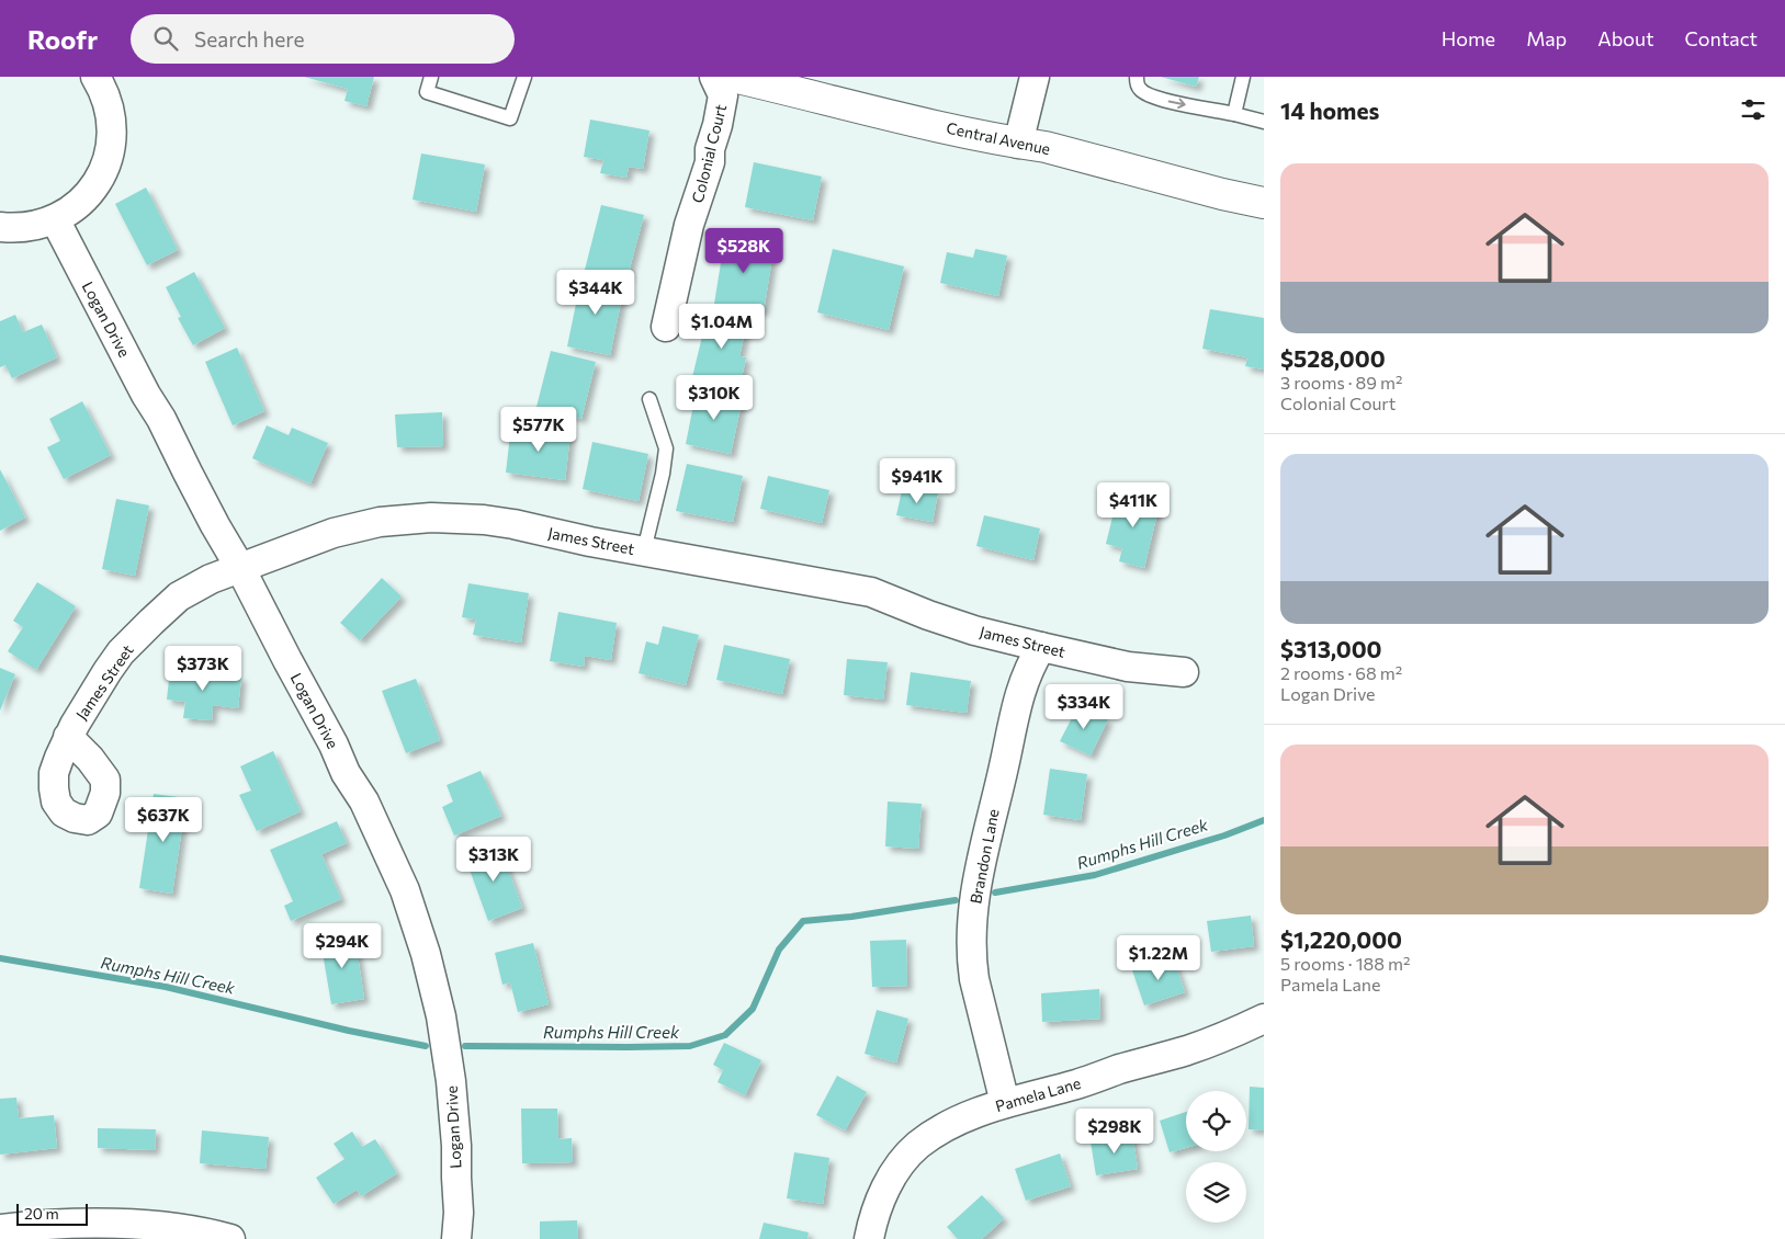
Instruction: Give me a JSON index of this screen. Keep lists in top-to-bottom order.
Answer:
{
  "streets": {
    "street": [
      "Central Avenue",
      "Colonial Court",
      "Logan Drive",
      "James Street",
      "Brandon Lane",
      "Pamela Lane"
    ]
  },
  "crossings": [
    ["Logan Drive", "James Street"],
    ["James Street", "Brandon Lane"],
    ["Brandon Lane", "Pamela Lane"]
  ],
  "water": ["Rumphs Hill Creek"],
  "scale_bar": "20 m",
  "page": {
    "header": "Roofr",
    "search": "Search here",
    "nav": [
      "Home",
      "Map",
      "About",
      "Contact"
    ],
    "heading": "14 homes",
    "list": [
      {
        "name": "$528,000",
        "note": "3 rooms · 89 m² · Colonial Court"
      },
      {
        "name": "$313,000",
        "note": "2 rooms · 68 m² · Logan Drive"
      },
      {
        "name": "$1,220,000",
        "note": "5 rooms · 188 m² · Pamela Lane"
      }
    ],
    "price": [
      "$528K",
      "$344K",
      "$1.04M",
      "$310K",
      "$577K",
      "$941K",
      "$411K",
      "$373K",
      "$334K",
      "$637K",
      "$313K",
      "$294K",
      "$1.22M",
      "$298K"
    ],
    "scale": "20 m"
  }
}
